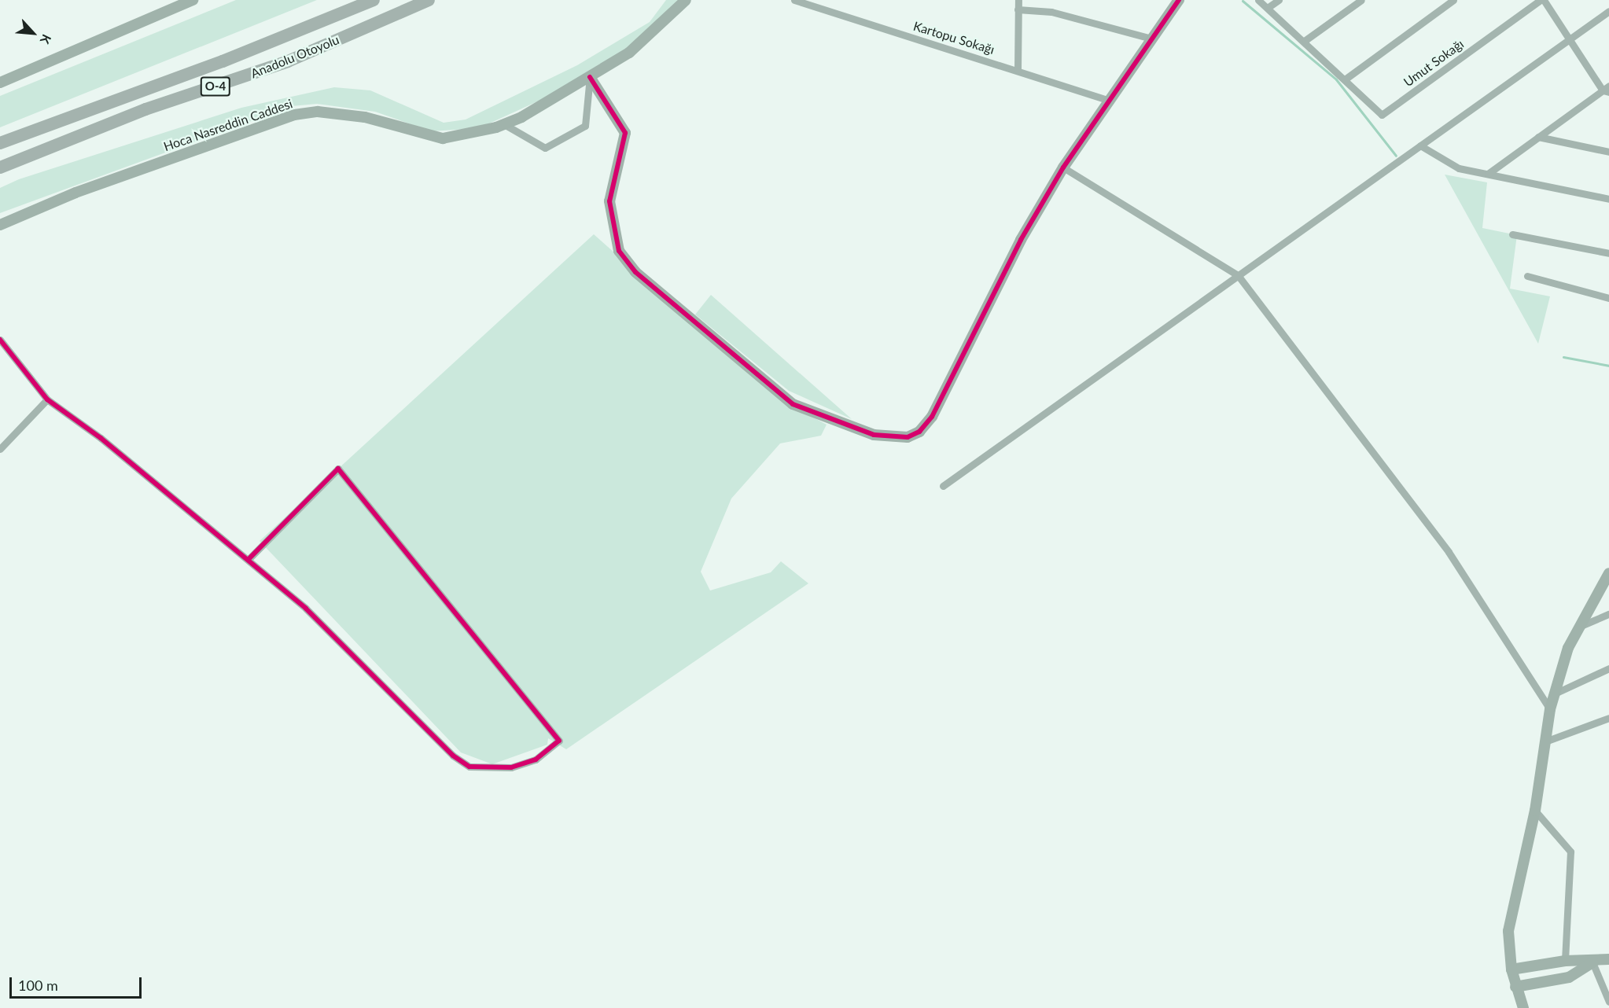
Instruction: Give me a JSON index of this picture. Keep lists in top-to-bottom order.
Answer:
{
  "streets": {
    "highway": ["Anadolu Otoyolu", "O-4"],
    "main road": ["Hoca Nasreddin Caddesi"],
    "street": ["Kartopu Sokağı", "Umut Sokağı"]
  },
  "scale_bar": "100 m",
  "north": "bottom right"
}
